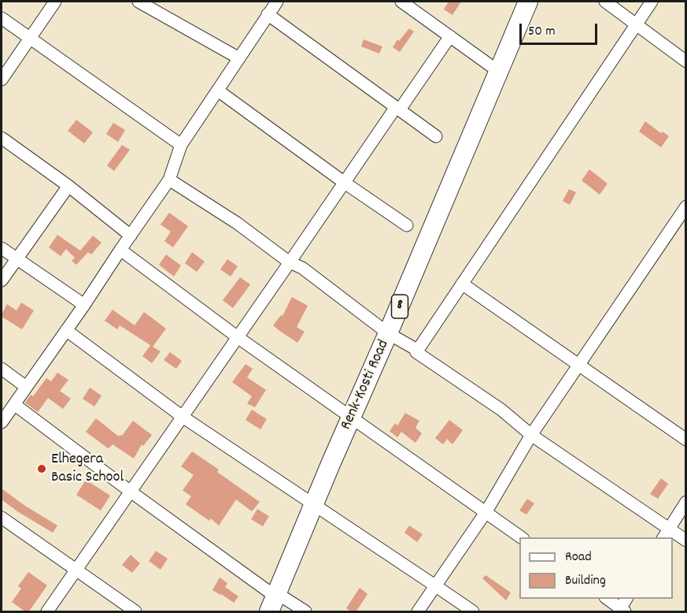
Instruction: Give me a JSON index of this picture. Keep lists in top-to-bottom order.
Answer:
{
  "streets": {
    "main road": ["8", "Renk-Kosti Road"]
  },
  "places": ["Elhegera Basic School"],
  "legend": ["Road", "Building"],
  "scale_bar": "50 m"
}
